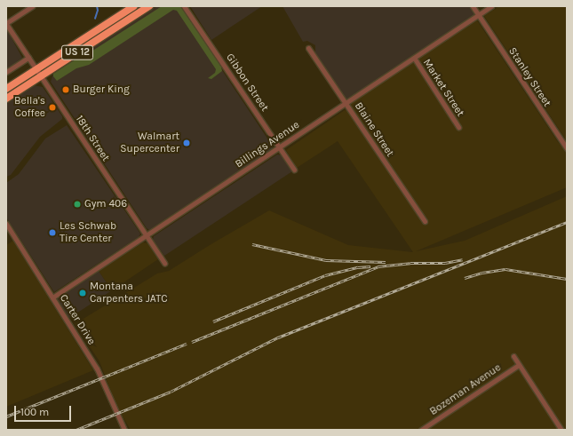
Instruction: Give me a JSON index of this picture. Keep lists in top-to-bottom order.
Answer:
{
  "streets": {
    "highway": ["US 12"],
    "street": [
      "Stanley Street",
      "Gibbon Street",
      "Market Street",
      "Blaine Street",
      "18th Street",
      "Billings Avenue",
      "Carter Drive",
      "Bozeman Avenue"
    ]
  },
  "crossings": [
    ["US 12", "18th Street"],
    ["Stanley Street", "Billings Avenue"],
    ["Gibbon Street", "Billings Avenue"],
    ["Market Street", "Billings Avenue"],
    ["Blaine Street", "Billings Avenue"],
    ["18th Street", "Billings Avenue"],
    ["Billings Avenue", "Carter Drive"]
  ],
  "places": [
    "Burger King",
    "Bella's Coffee",
    "Walmart Supercenter",
    "Gym 406",
    "Les Schwab Tire Center",
    "Montana Carpenters JATC"
  ],
  "scale_bar": "100 m"
}
